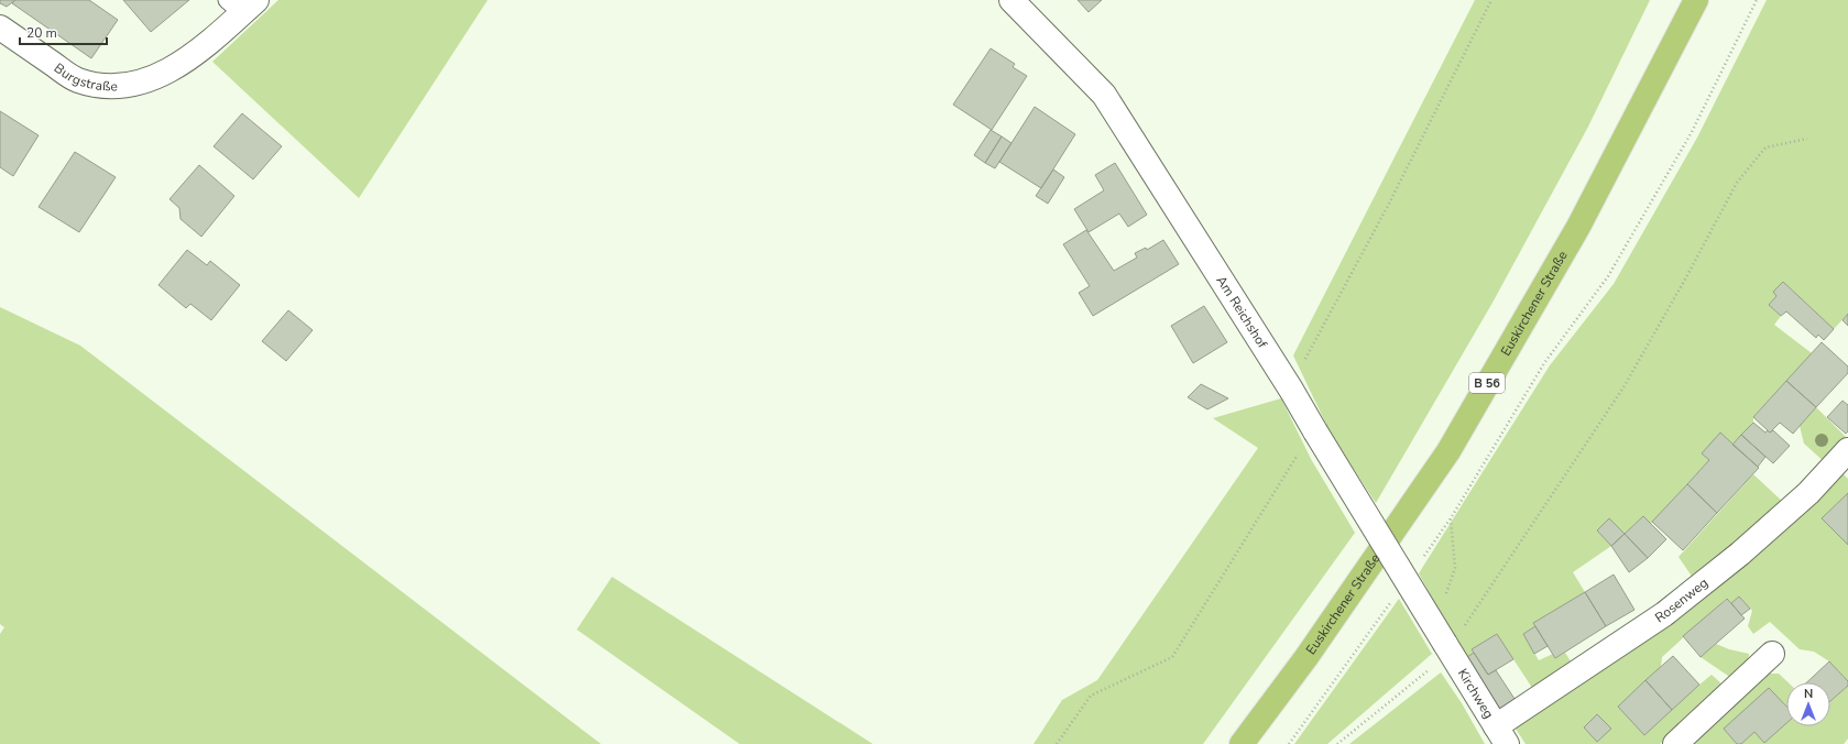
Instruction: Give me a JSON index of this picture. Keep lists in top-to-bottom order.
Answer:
{
  "streets": {
    "main road": ["Euskirchener Straße", "B 56"],
    "street": [
      "Burgstraße",
      "Am Reichshof",
      "Rosenweg",
      "Kirchweg"
    ]
  },
  "crossings": [
    ["Am Reichshof", "Kirchweg"],
    ["Rosenweg", "Kirchweg"]
  ],
  "scale_bar": "20 m",
  "north": "top"
}
